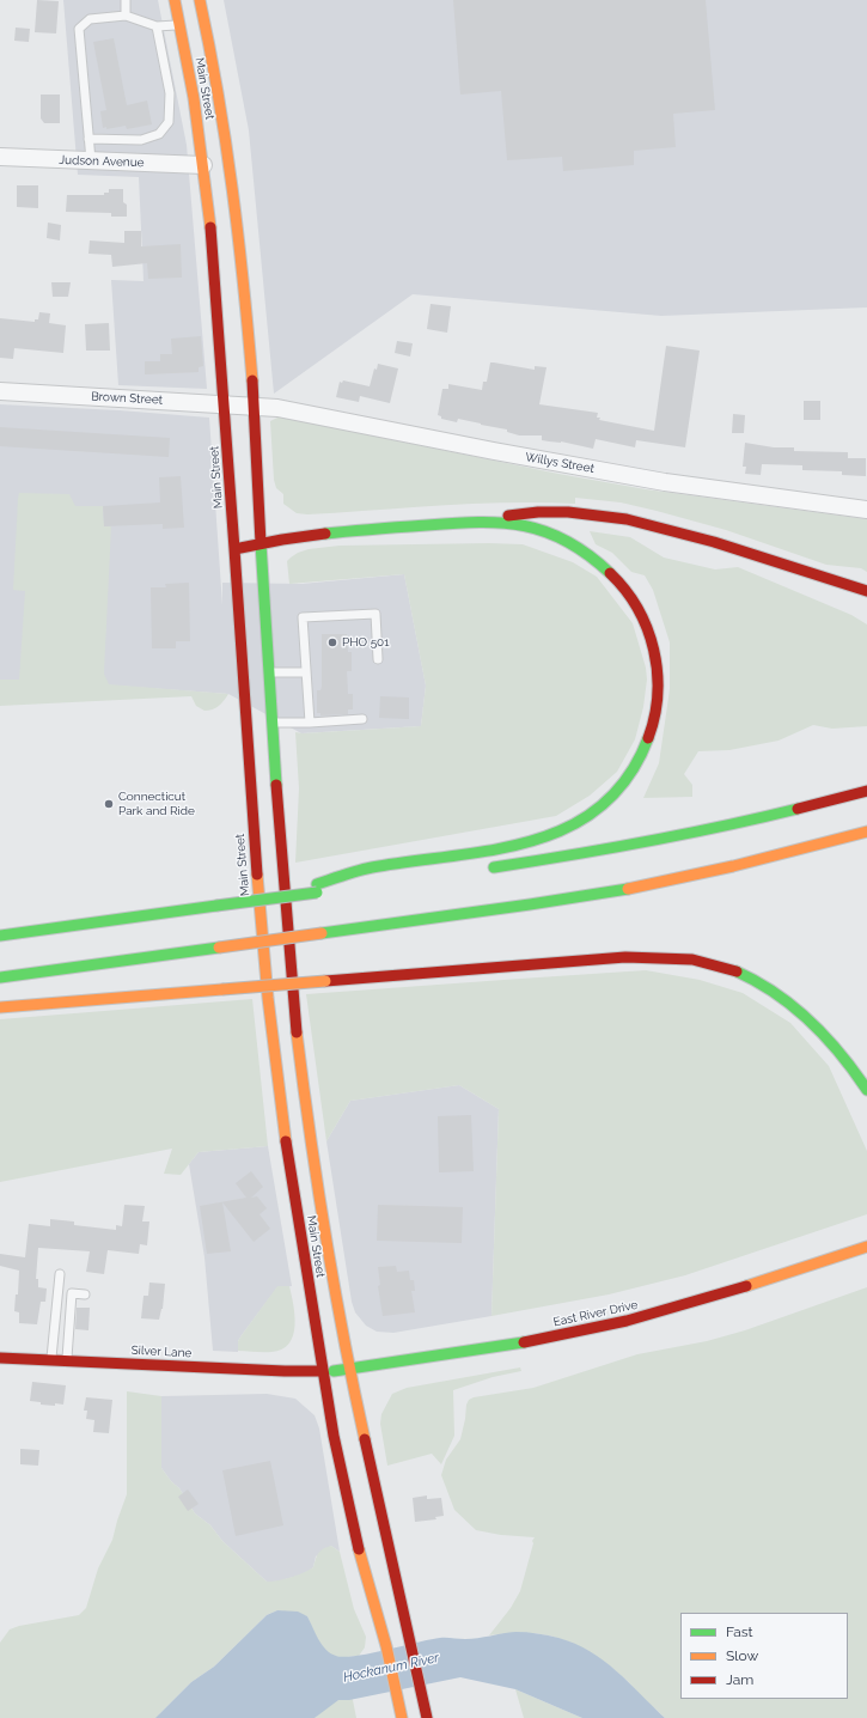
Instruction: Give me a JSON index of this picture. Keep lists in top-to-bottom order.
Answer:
{
  "streets": {
    "main road": ["Main Street", "East River Drive", "Silver Lane"],
    "street": ["Judson Avenue", "Brown Street", "Willys Street"]
  },
  "crossings": [
    ["Main Street", "Judson Avenue"],
    ["Main Street", "Brown Street"],
    ["Main Street", "Willys Street"],
    ["Main Street", "East River Drive"],
    ["Main Street", "Silver Lane"],
    ["Brown Street", "Willys Street"],
    ["East River Drive", "Silver Lane"]
  ],
  "water": ["Hockanum River"],
  "places": ["PHO 501", "Connecticut Park and Ride"],
  "legend": ["Fast", "Slow", "Jam"]
}
